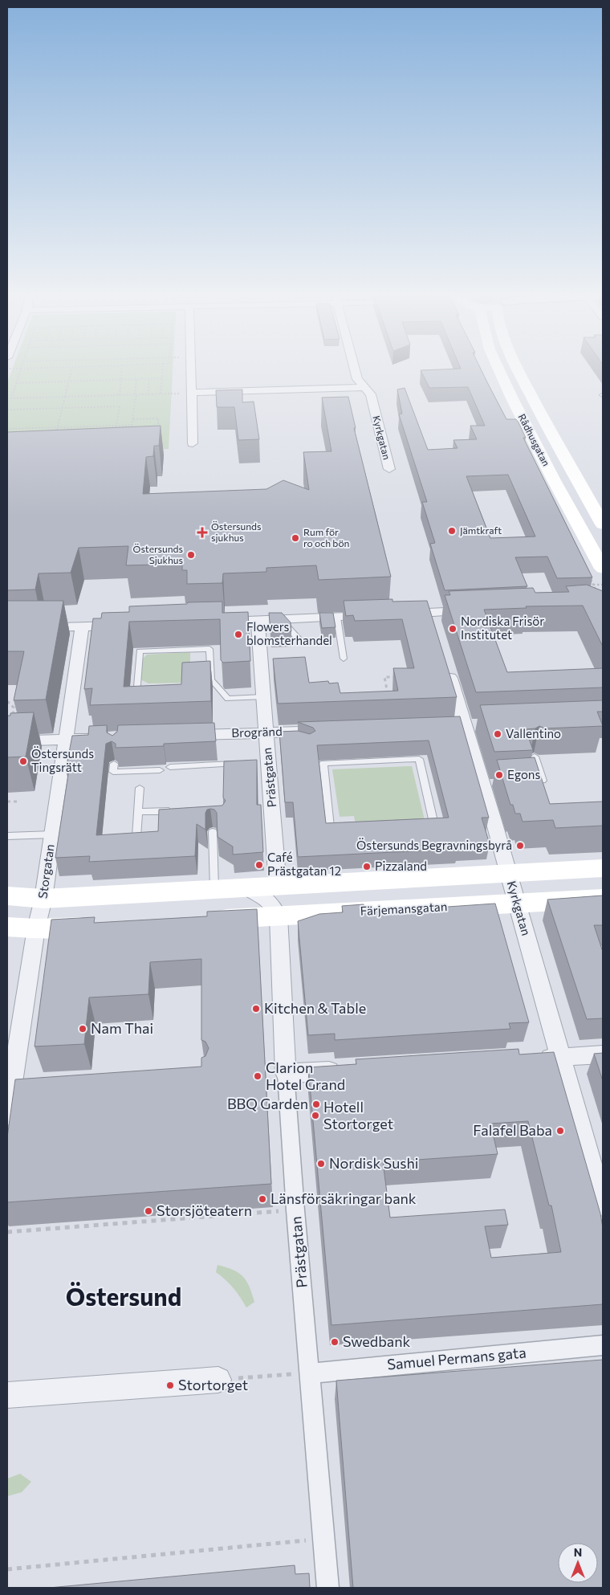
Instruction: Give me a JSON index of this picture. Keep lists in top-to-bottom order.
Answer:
{
  "streets": {
    "main road": ["Rådhusgatan", "Färjemansgatan"],
    "street": [
      "Kyrkgatan",
      "Brogränd",
      "Prästgatan",
      "Storgatan",
      "Samuel Permans gata"
    ]
  },
  "crossings": [
    ["Kyrkgatan", "Färjemansgatan"],
    ["Brogränd", "Prästgatan"],
    ["Prästgatan", "Färjemansgatan"],
    ["Prästgatan", "Samuel Permans gata"]
  ],
  "districts": ["Östersund"],
  "places": {
    "other": [
      "Jämtkraft",
      "Rum för ro och bön",
      "Östersunds Sjukhus",
      "Nordiska Frisör Institutet",
      "Flowers blomsterhandel",
      "Vallentino",
      "Östersunds Tingsrätt",
      "Egons",
      "Östersunds Begravningsbyrå",
      "Café Prästgatan 12",
      "Pizzaland",
      "Kitchen & Table",
      "Nam Thai",
      "Clarion Hotel Grand",
      "BBQ Garden",
      "Hotell Stortorget",
      "Falafel Baba",
      "Nordisk Sushi",
      "Länsförsäkringar bank",
      "Storsjöteatern",
      "Swedbank",
      "Stortorget"
    ],
    "health": ["Östersunds sjukhus"]
  },
  "north": "top"
}
